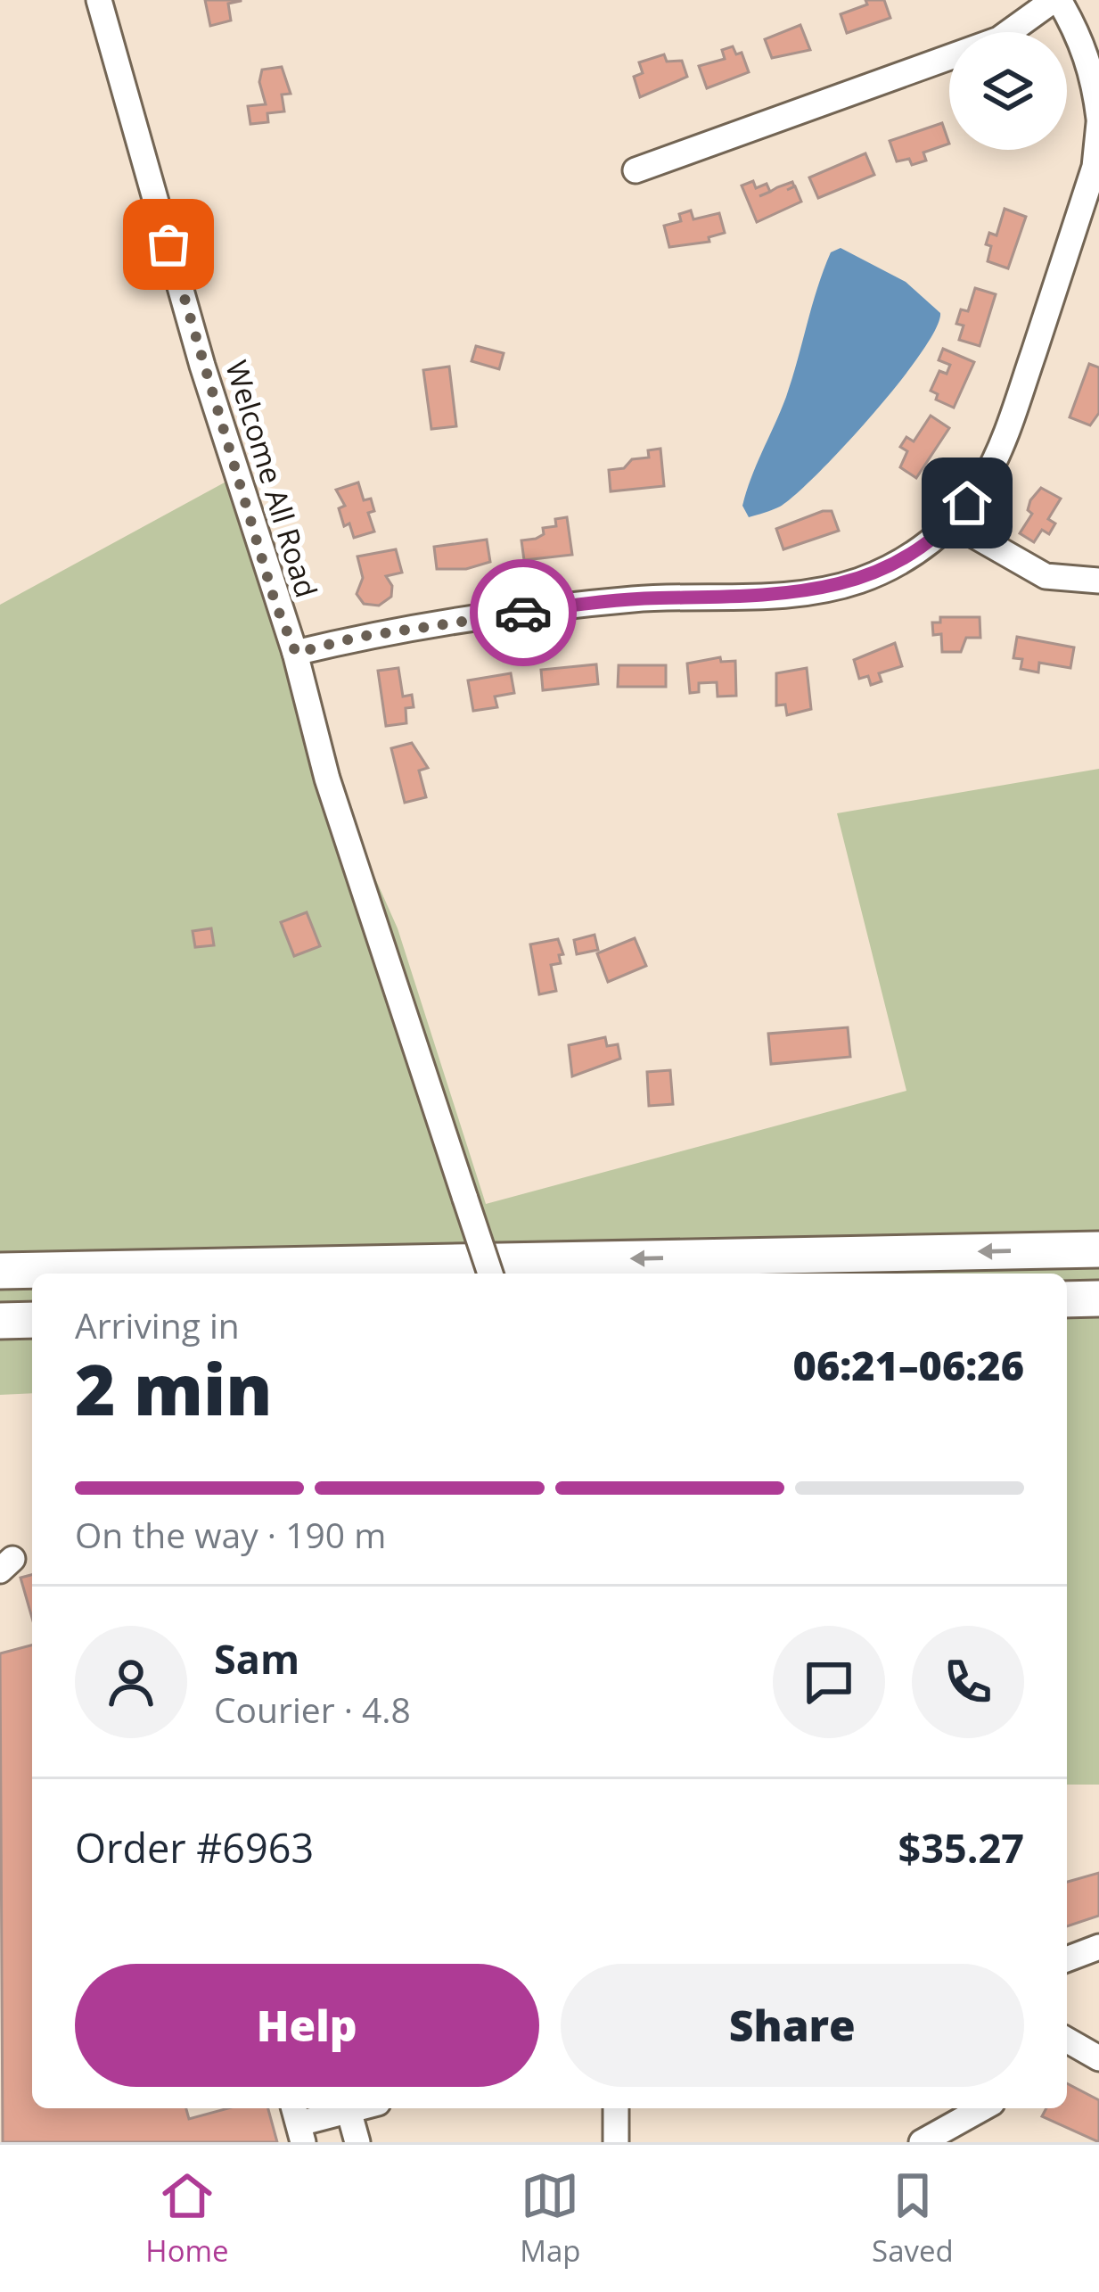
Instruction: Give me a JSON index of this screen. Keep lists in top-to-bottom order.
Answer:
{
  "streets": {
    "street": ["Welcome All Road"]
  },
  "page": {
    "heading": ["2 min", "Arriving in", "06:21–06:26"],
    "panel": [
      "Sam",
      "Courier · 4.8",
      "Order #6963",
      "$35.27"
    ],
    "bar": "On the way · 190 m",
    "buttons": ["Help", "Share"],
    "tabs": ["Home", "Map", "Saved"]
  }
}
